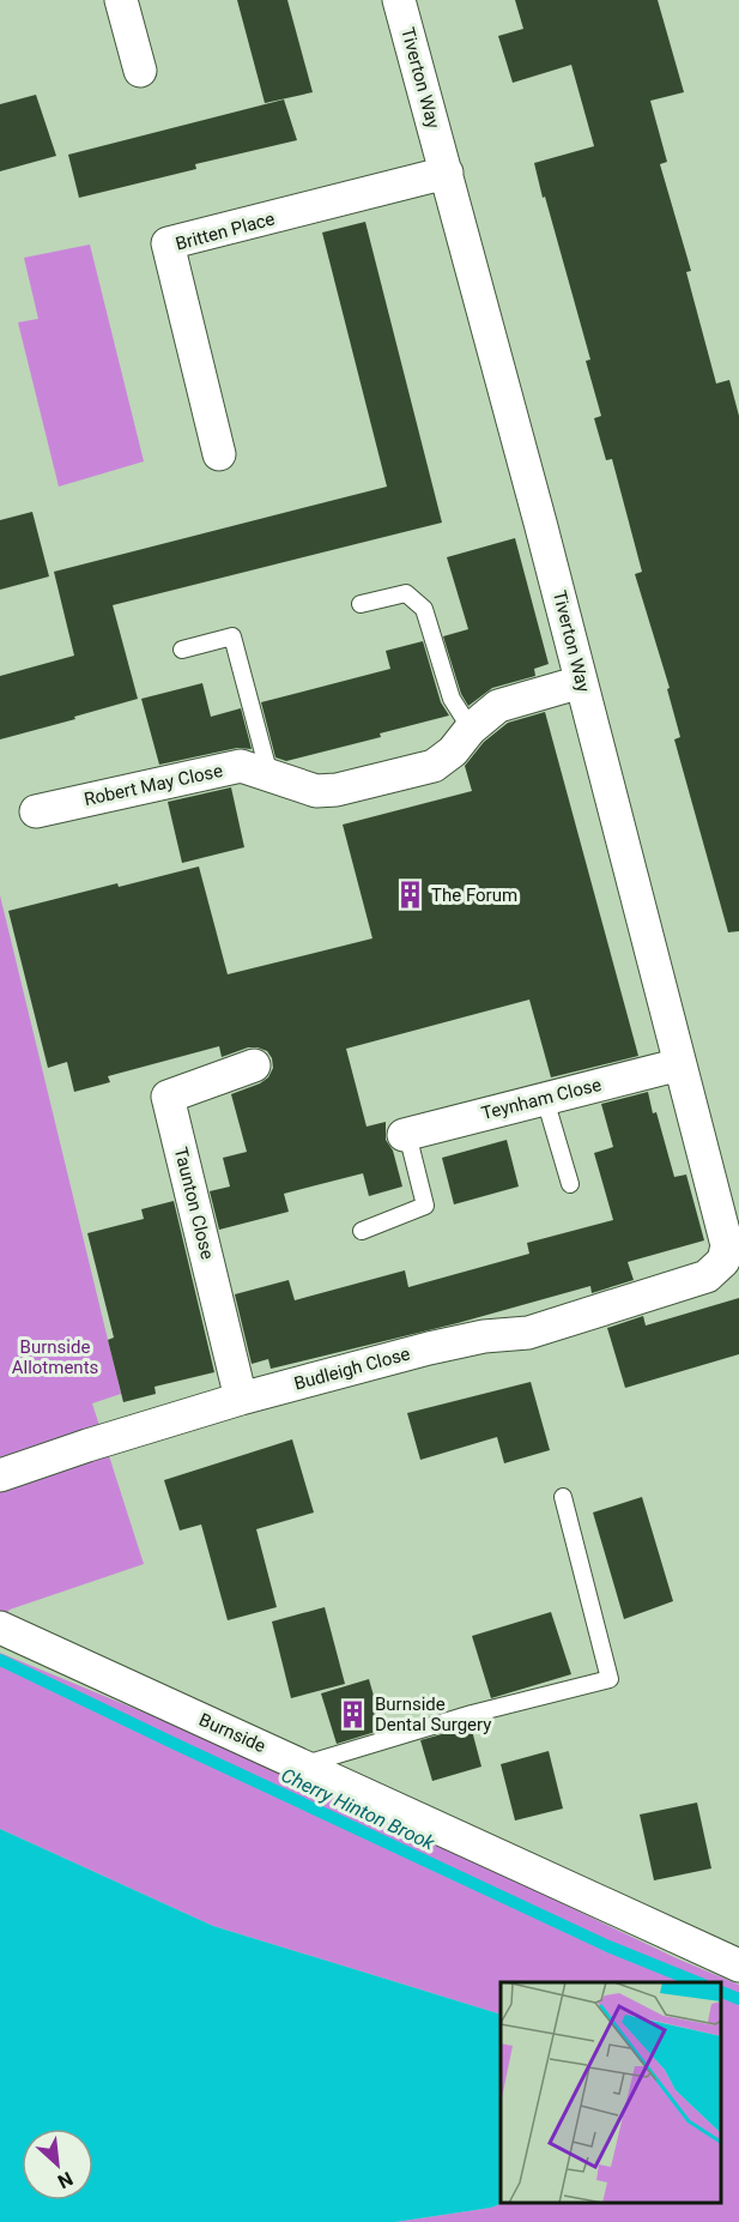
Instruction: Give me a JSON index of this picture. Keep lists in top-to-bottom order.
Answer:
{
  "streets": {
    "street": [
      "Tiverton Way",
      "Britten Place",
      "Robert May Close",
      "Teynham Close",
      "Taunton Close",
      "Budleigh Close",
      "Burnside"
    ]
  },
  "crossings": [
    ["Tiverton Way", "Britten Place"],
    ["Tiverton Way", "Robert May Close"],
    ["Tiverton Way", "Teynham Close"],
    ["Tiverton Way", "Budleigh Close"],
    ["Taunton Close", "Budleigh Close"]
  ],
  "water": ["Cherry Hinton Brook"],
  "parks": ["Burnside Allotments"],
  "places": {
    "building": ["The Forum", "Burnside Dental Surgery"]
  },
  "north": "bottom right"
}
